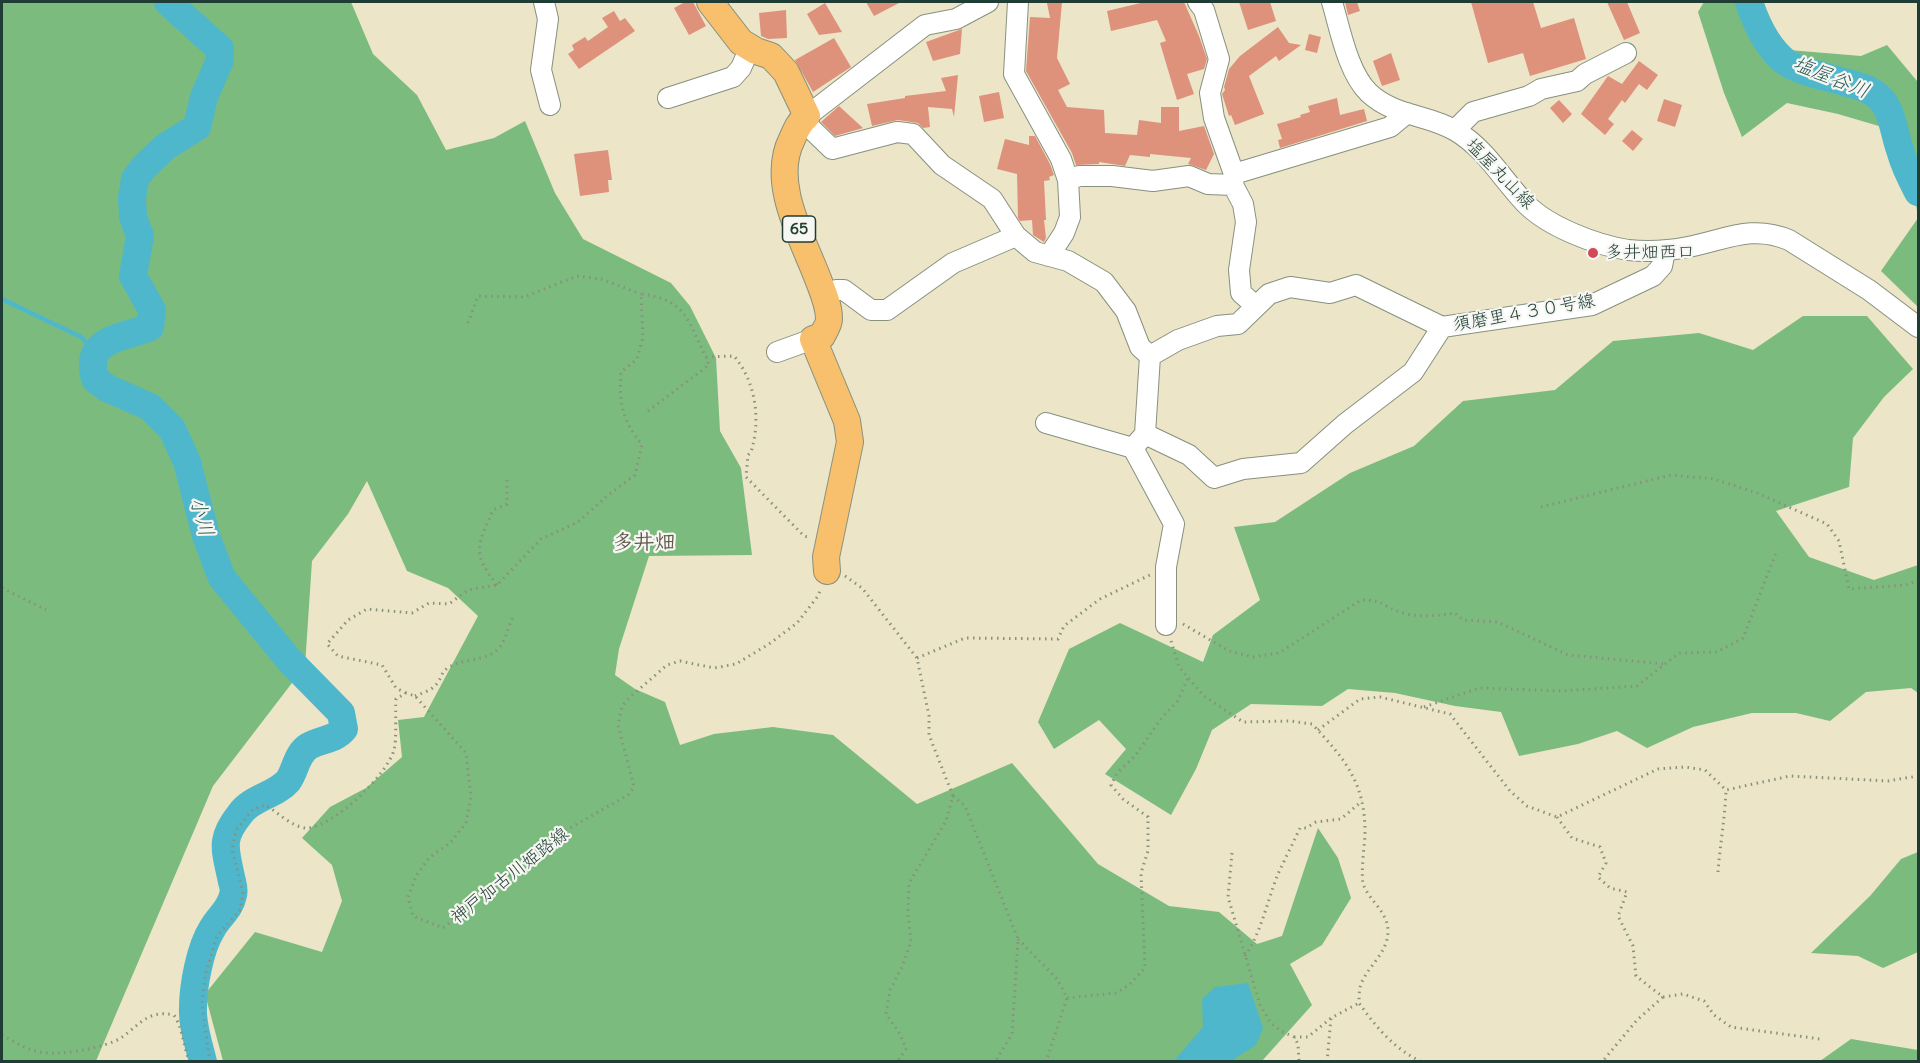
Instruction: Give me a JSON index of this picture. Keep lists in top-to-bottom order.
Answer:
{
  "streets": {
    "main road": ["65"],
    "street": ["塩屋丸山線", "須磨里４３０号線"],
    "path": ["神戸加古川姫路線"]
  },
  "crossings": [
    ["塩屋丸山線", "須磨里４３０号線"]
  ],
  "districts": ["多井畑"],
  "water": ["塩屋谷川", "小川"],
  "places": ["多井畑西口"]
}
